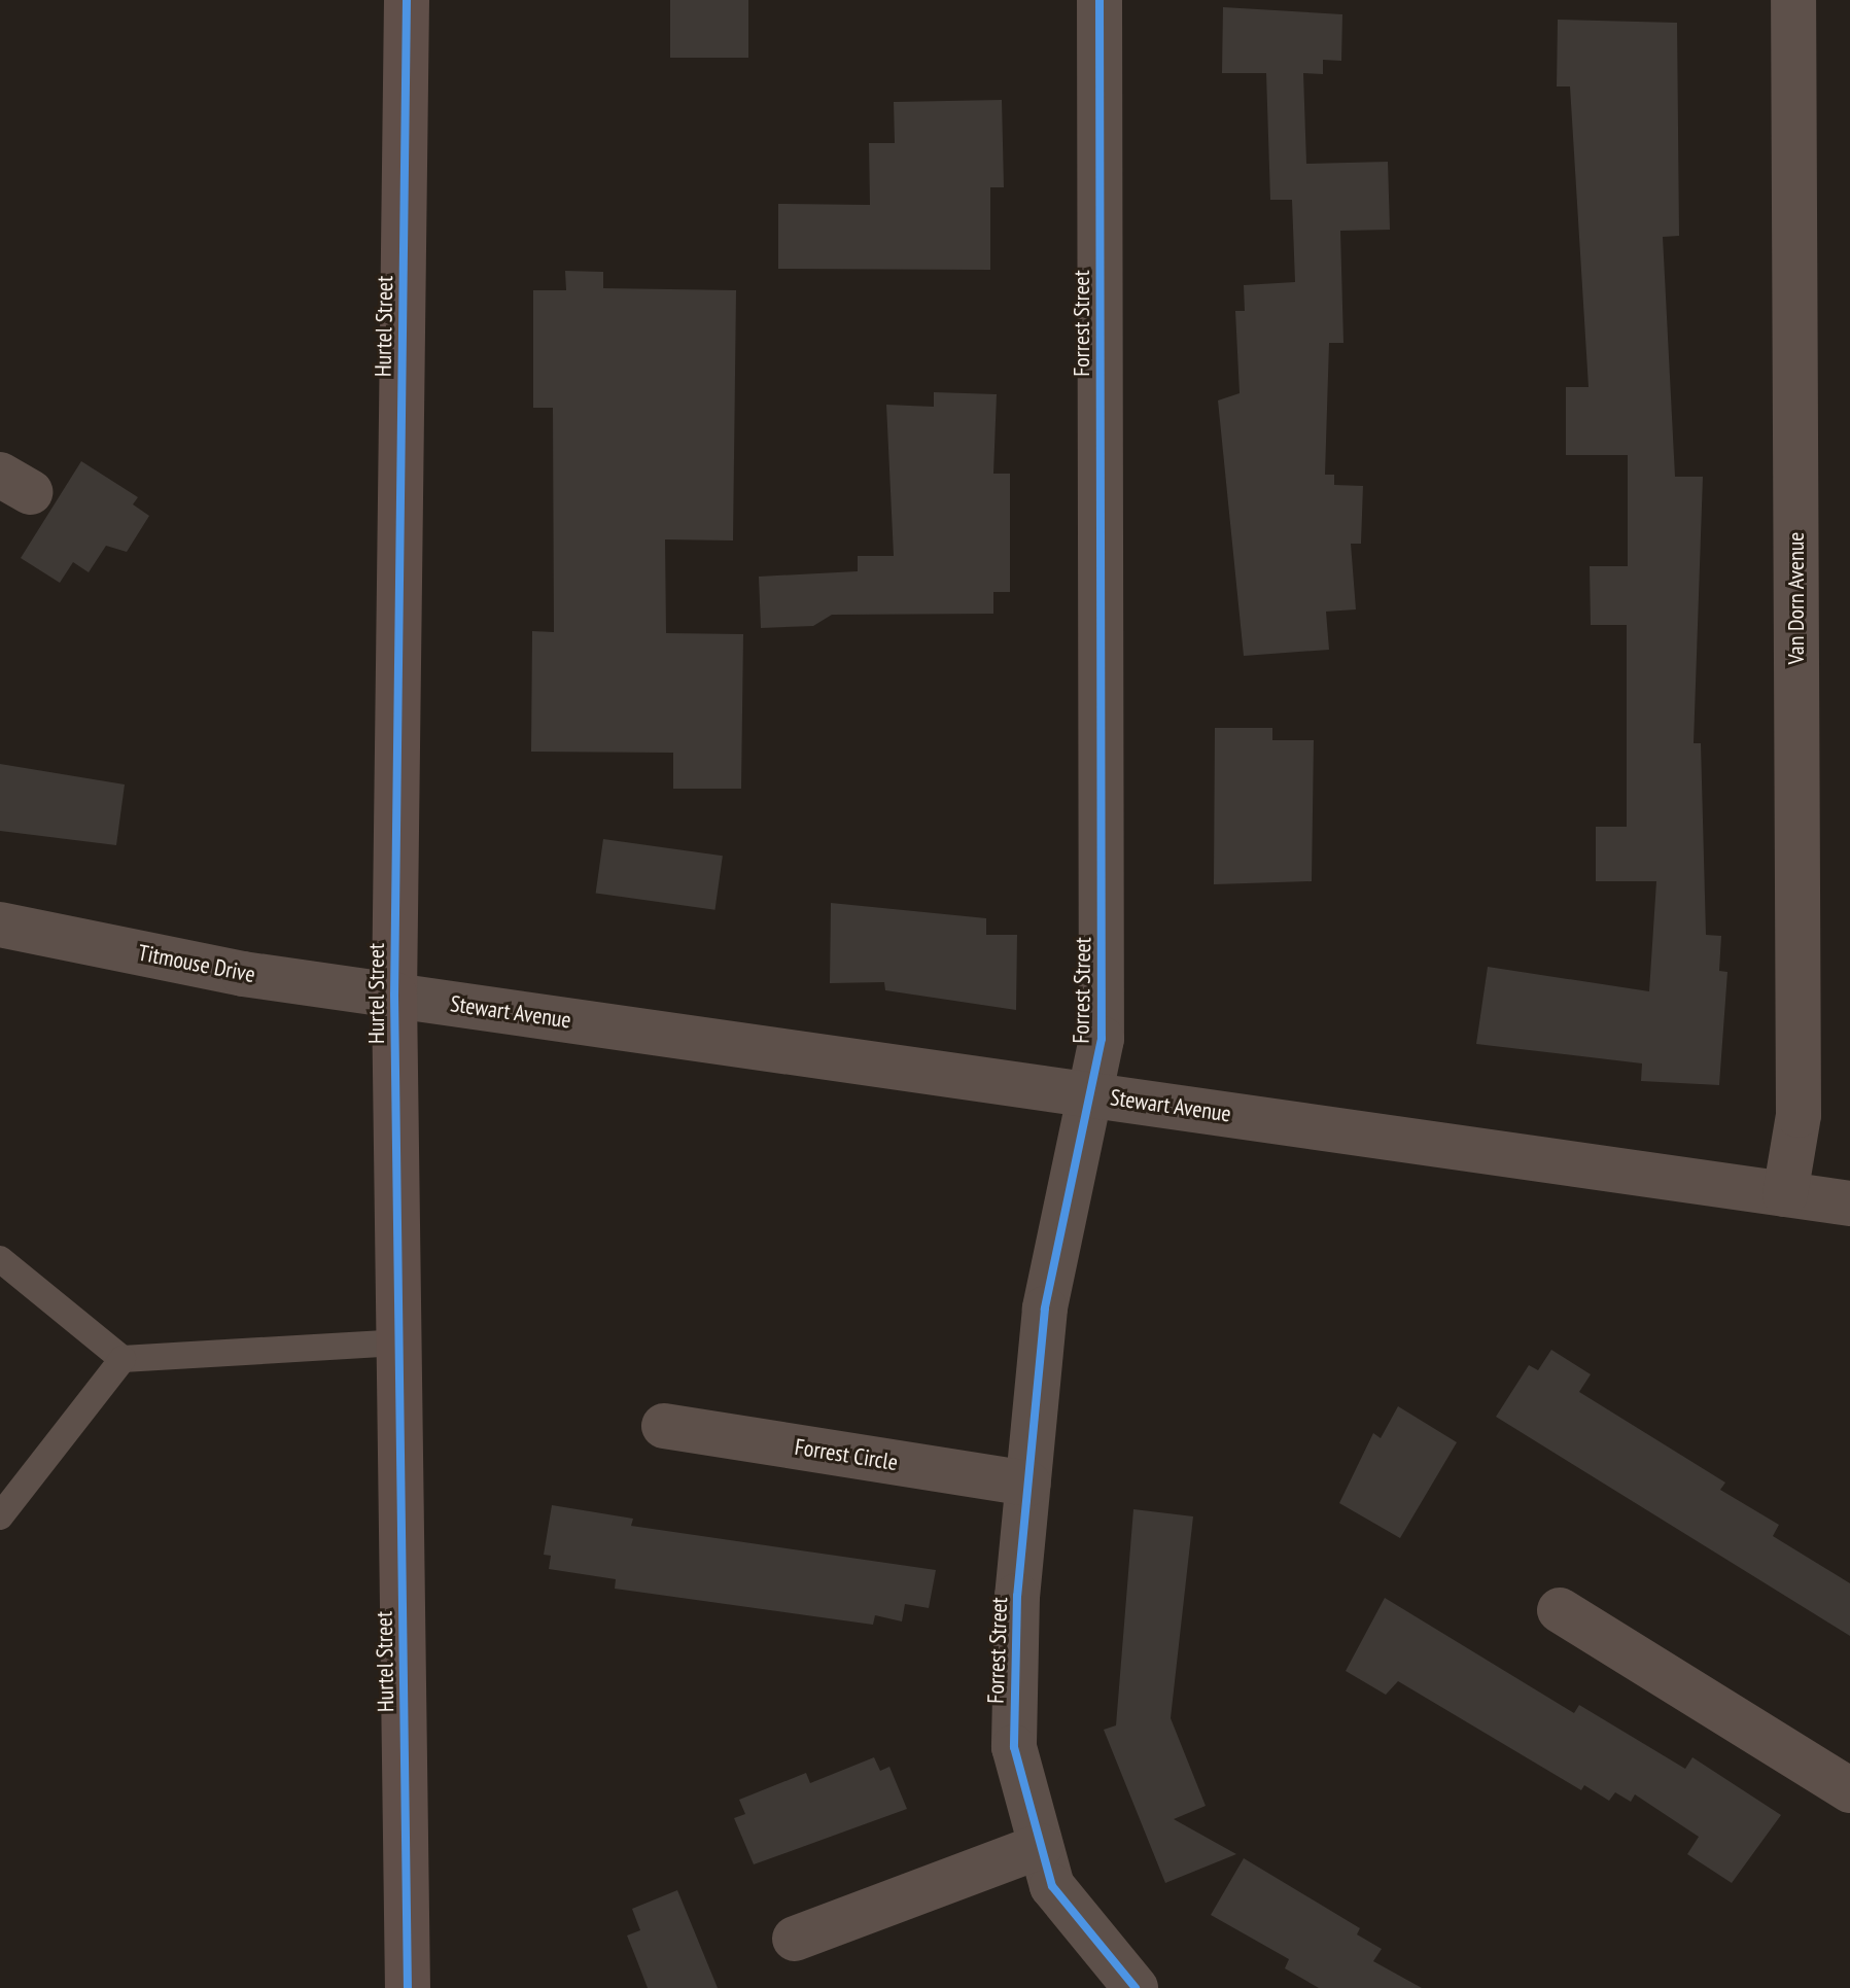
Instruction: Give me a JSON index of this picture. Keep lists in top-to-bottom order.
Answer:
{
  "streets": {
    "street": [
      "Forrest Street",
      "Hurtel Street",
      "Van Dorn Avenue",
      "Titmouse Drive",
      "Stewart Avenue",
      "Forrest Circle"
    ]
  },
  "crossings": [
    ["Forrest Street", "Stewart Avenue"],
    ["Forrest Street", "Forrest Circle"],
    ["Hurtel Street", "Titmouse Drive"],
    ["Hurtel Street", "Stewart Avenue"],
    ["Van Dorn Avenue", "Stewart Avenue"],
    ["Titmouse Drive", "Stewart Avenue"]
  ]
}
